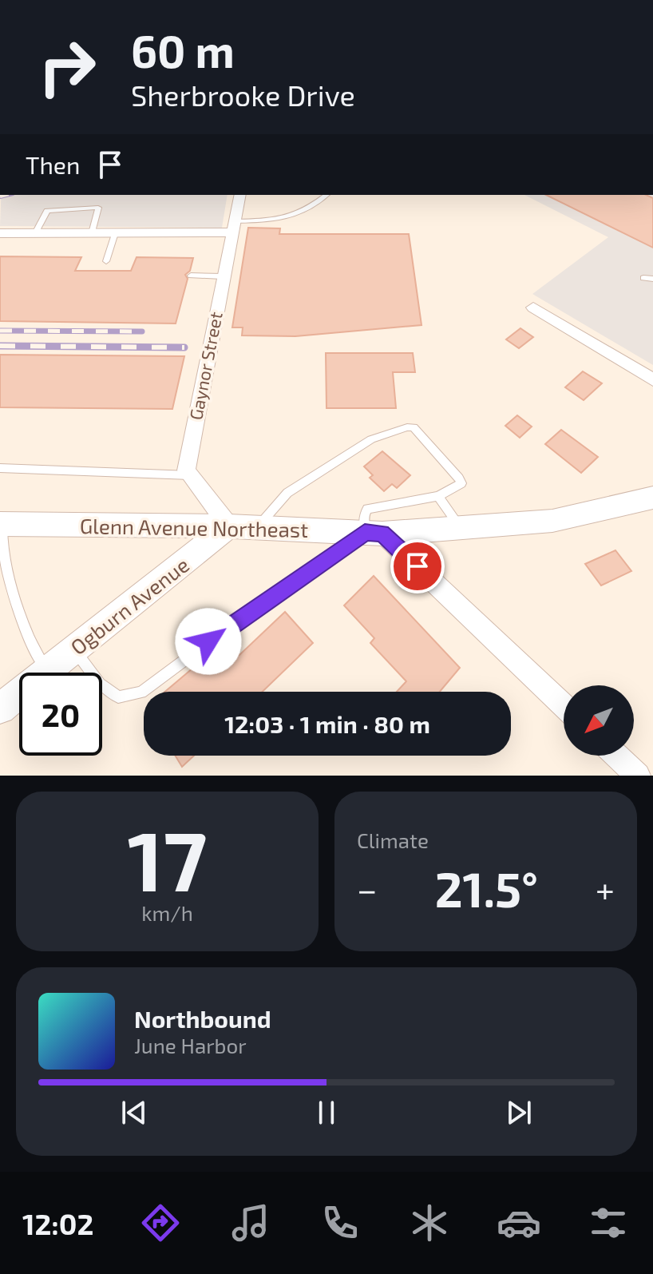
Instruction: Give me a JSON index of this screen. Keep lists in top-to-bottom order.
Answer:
{
  "streets": {
    "street": ["Gaynor Street", "Glenn Avenue Northeast", "Ogburn Avenue"]
  },
  "crossings": [
    ["Glenn Avenue Northeast", "Ogburn Avenue"]
  ],
  "north": "bottom left",
  "page": {
    "turn": ["60 m", "Sherbrooke Drive"],
    "then": "Then",
    "limit": "20",
    "trip": "12:03 · 1 min · 80 m",
    "tile": [
      ["17", "km/h"],
      "Climate"
    ],
    "heat": ["−", "21.5°", "+"],
    "song": ["Northbound", "June Harbor"],
    "tabs": "12:02"
  }
}
